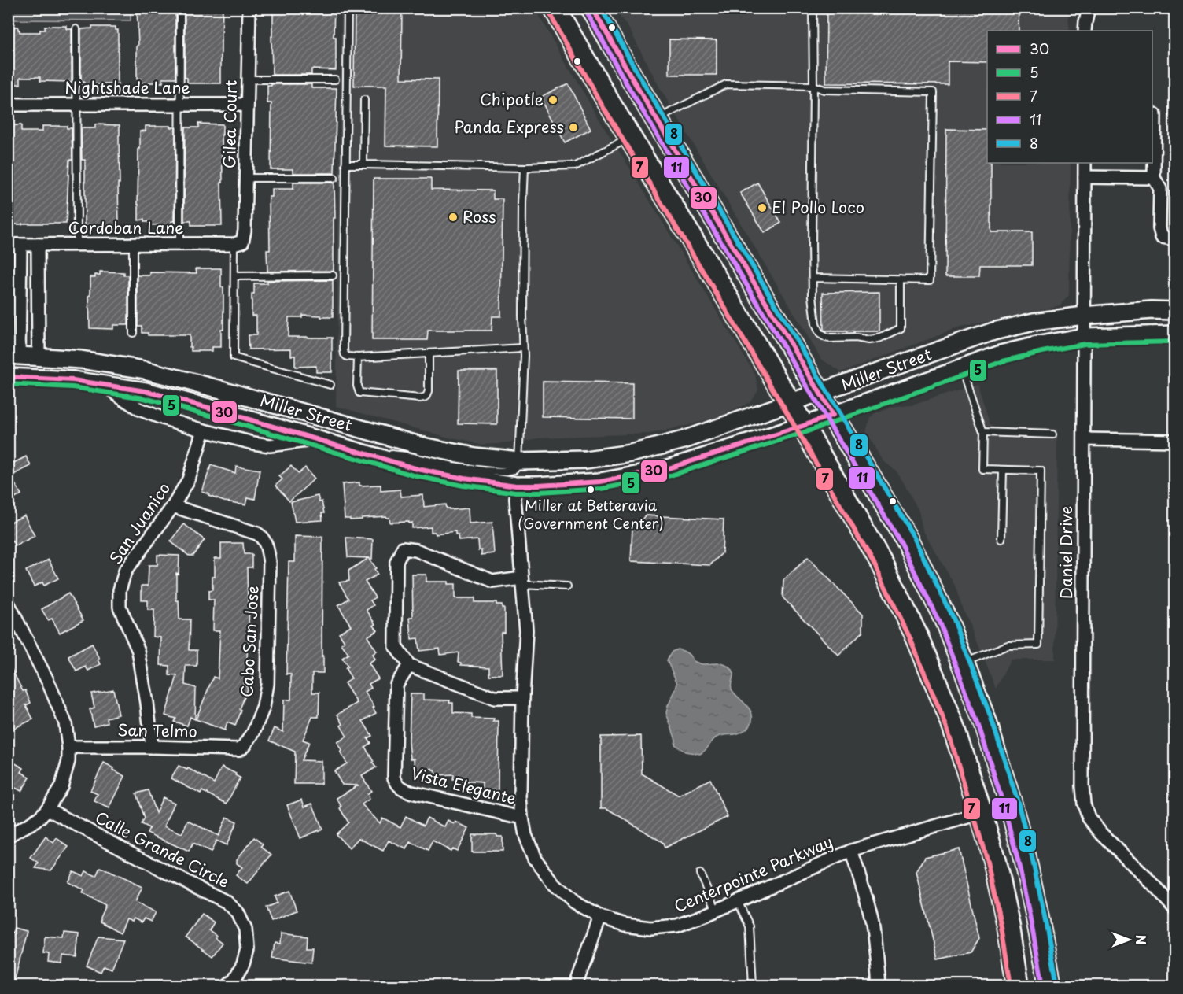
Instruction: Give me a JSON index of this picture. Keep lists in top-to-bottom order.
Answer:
{
  "streets": {
    "street": [
      "Nightshade Lane",
      "Gilea Court",
      "Cordoban Lane",
      "Miller Street",
      "San Juanico",
      "Daniel Drive",
      "Cabo San Jose",
      "San Telmo",
      "Vista Elegante",
      "Calle Grande Circle",
      "Centerpointe Parkway"
    ]
  },
  "crossings": [
    ["Nightshade Lane", "Gilea Court"],
    ["Gilea Court", "Cordoban Lane"],
    ["Miller Street", "San Juanico"],
    ["Miller Street", "Daniel Drive"],
    ["Miller Street", "Centerpointe Parkway"],
    ["San Juanico", "Cabo San Jose"],
    ["San Juanico", "San Telmo"],
    ["Cabo San Jose", "San Telmo"],
    ["Vista Elegante", "Centerpointe Parkway"]
  ],
  "places": [
    "Chipotle",
    "Panda Express",
    "El Pollo Loco",
    "Ross",
    "Miller at Betteravia (Government Center)"
  ],
  "lines": [
    "transit line 30",
    "transit line 8",
    "transit line 7",
    "transit line 11",
    "transit line 5"
  ],
  "legend": [
    "30",
    "5",
    "7",
    "11",
    "8"
  ],
  "north": "right"
}
